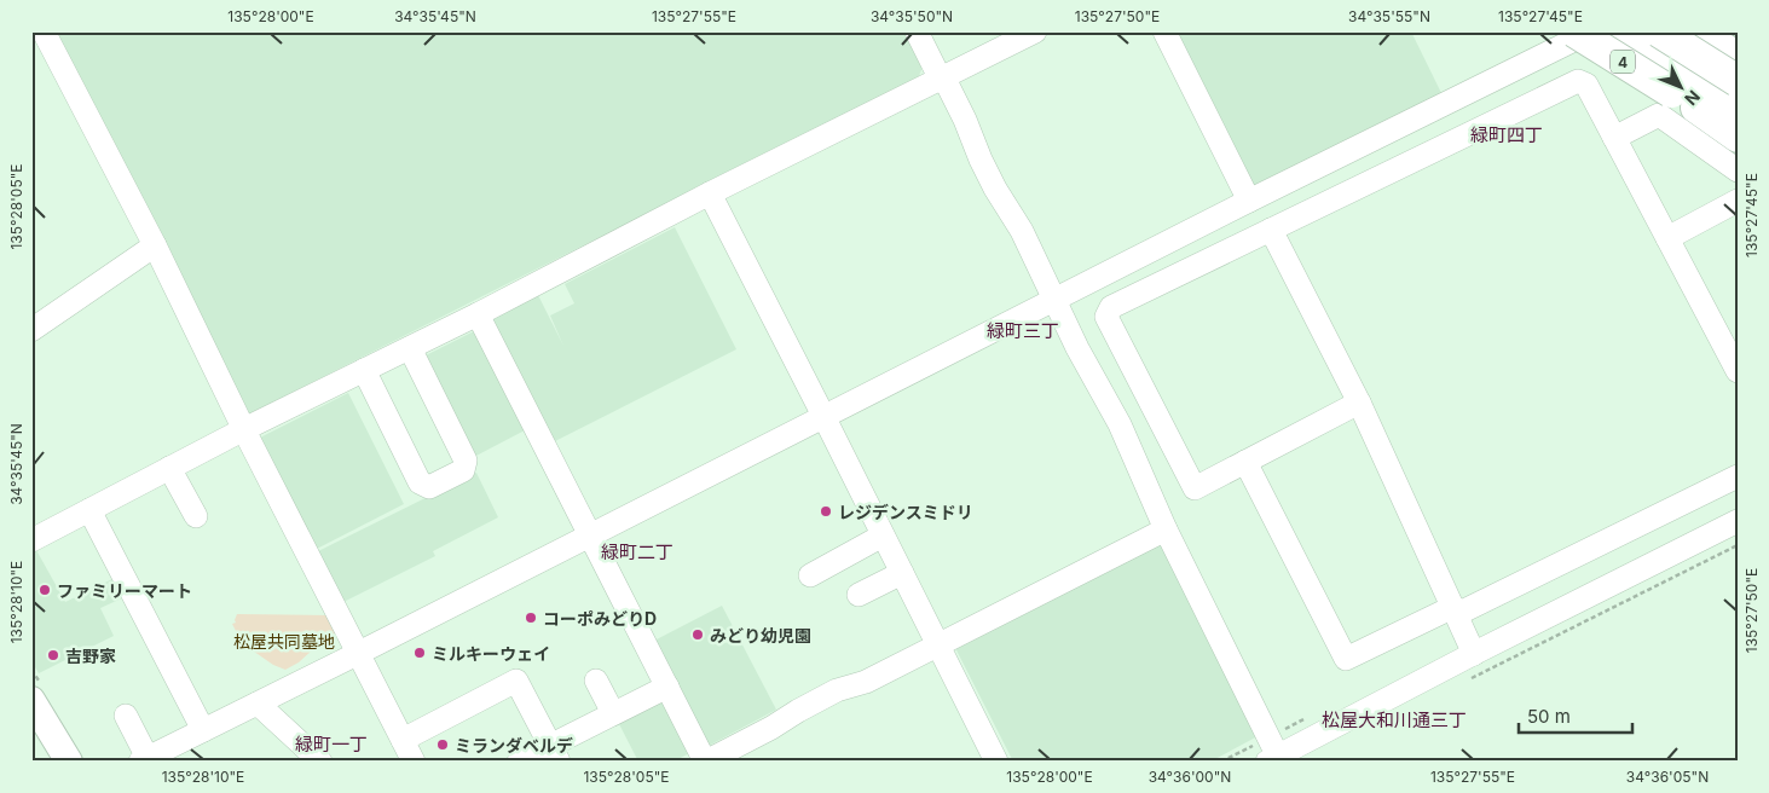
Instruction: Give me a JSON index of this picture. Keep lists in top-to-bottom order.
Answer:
{
  "streets": {
    "highway": ["4"]
  },
  "districts": [
    "緑町四丁",
    "緑町三丁",
    "緑町二丁",
    "松屋大和川通三丁",
    "緑町一丁"
  ],
  "parks": ["松屋共同墓地"],
  "places": [
    "レジデンスミドリ",
    "ファミリーマート",
    "コーポみどりD",
    "みどり幼児園",
    "ミルキーウェイ",
    "吉野家",
    "ミランダベルデ"
  ],
  "scale_bar": "50 m",
  "north": "bottom right",
  "coordinates": [
    "135°28'00\"E",
    "34°35'45\"N",
    "135°27'55\"E",
    "34°35'50\"N",
    "135°27'50\"E",
    "34°35'55\"N",
    "135°27'45\"E",
    "135°28'05\"E",
    "135°28'10\"E",
    "34°36'00\"N",
    "34°36'05\"N"
  ]
}
